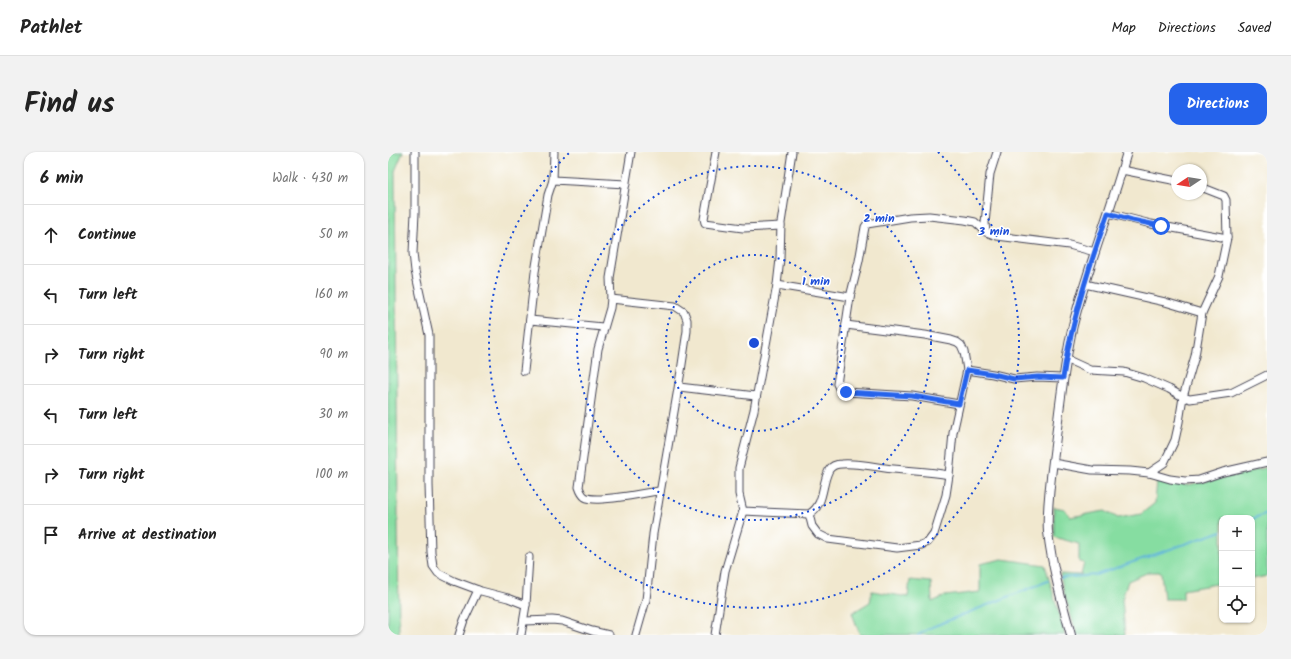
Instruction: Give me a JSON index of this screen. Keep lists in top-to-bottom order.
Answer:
{
  "north": "left",
  "page": {
    "header": "Pathlet",
    "nav": ["Map", "Directions", "Saved"],
    "title": "Find us",
    "buttons": "Directions",
    "heading": ["6 min", "Walk · 430 m"],
    "list": [
      ["Continue", "50 m"],
      ["Turn left", "160 m"],
      ["Turn right", "90 m"],
      ["Turn left", "30 m"],
      ["Turn right", "100 m"],
      "Arrive at destination"
    ],
    "map_buttons": ["+", "−"]
  },
  "rings": ["2 min", "3 min", "1 min"]
}
